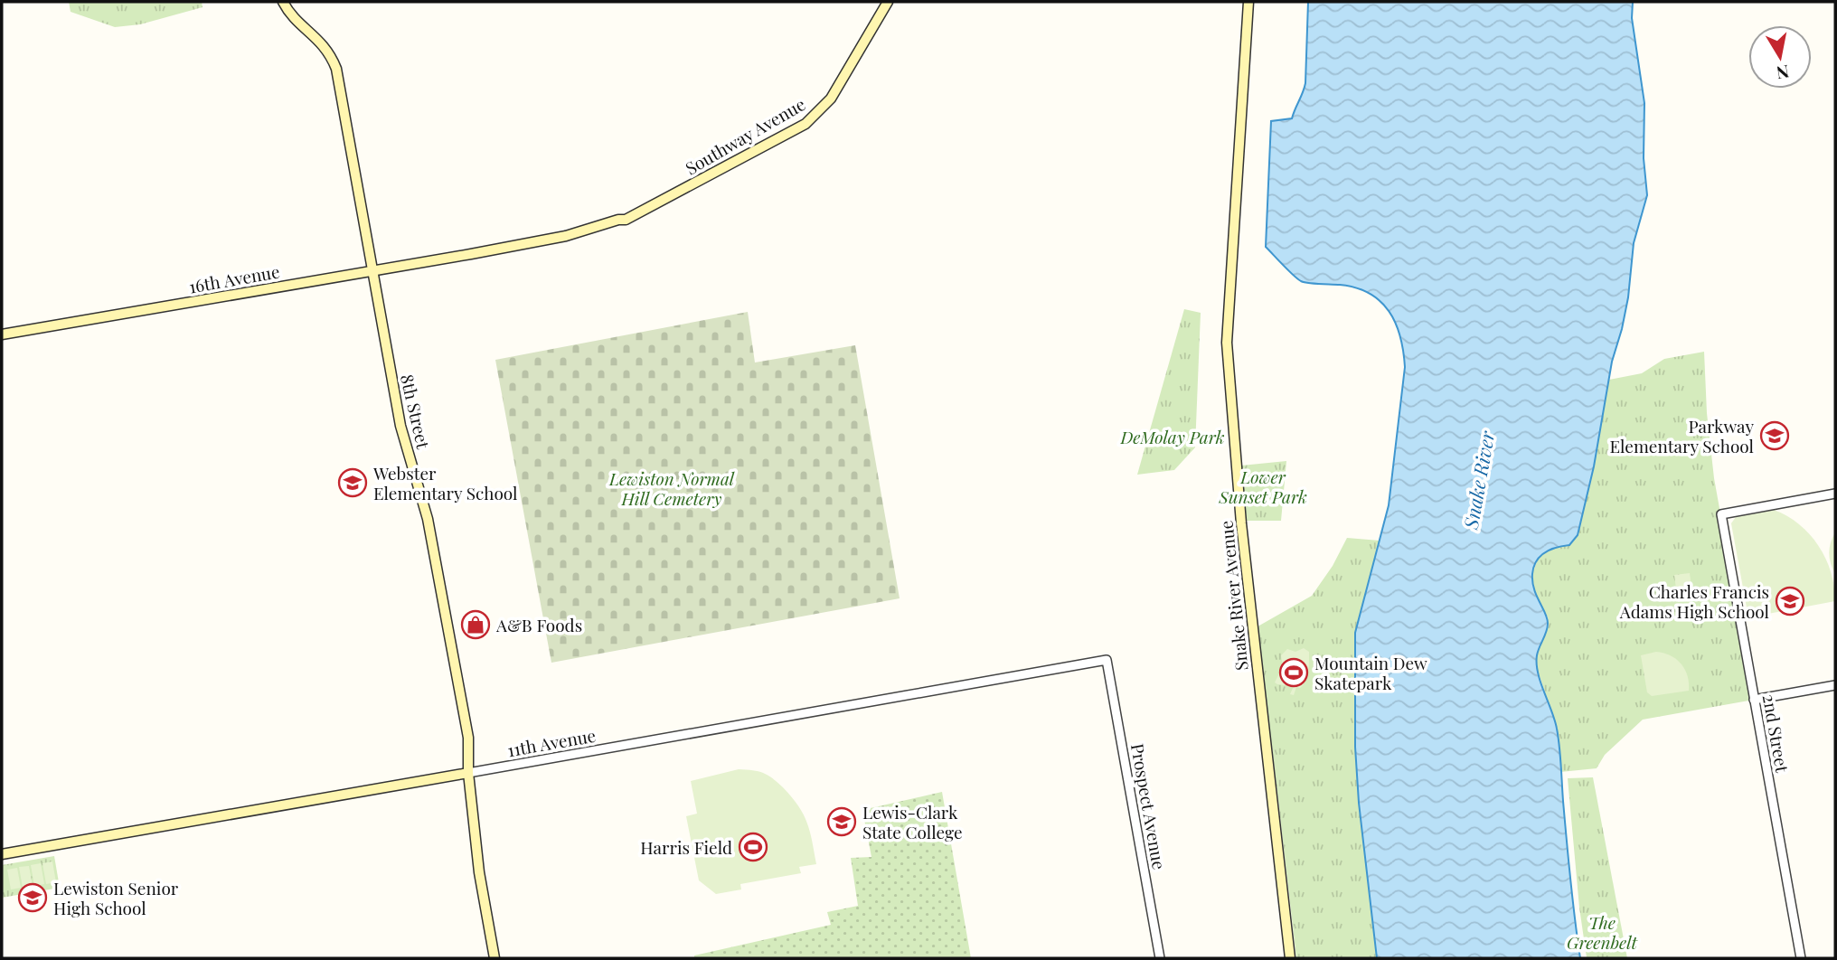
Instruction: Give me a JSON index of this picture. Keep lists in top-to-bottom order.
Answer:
{
  "streets": {
    "main road": [
      "Southway Avenue",
      "16th Avenue",
      "8th Street",
      "Snake River Avenue",
      "11th Avenue"
    ],
    "street": ["2nd Street", "Prospect Avenue"]
  },
  "crossings": [
    ["Southway Avenue", "16th Avenue"],
    ["16th Avenue", "8th Street"],
    ["8th Street", "11th Avenue"],
    ["11th Avenue", "Prospect Avenue"]
  ],
  "water": ["Snake River"],
  "parks": [
    "DeMolay Park",
    "Lower Sunset Park",
    "Lewiston Normal Hill Cemetery",
    "The Greenbelt"
  ],
  "places": {
    "school or university": [
      "Parkway Elementary School",
      "Webster Elementary School",
      "Charles Francis Adams High School",
      "Lewis-Clark State College",
      "Lewiston Senior High School"
    ],
    "shop": ["A&B Foods"],
    "sports": ["Mountain Dew Skatepark", "Harris Field"]
  },
  "north": "bottom"
}
